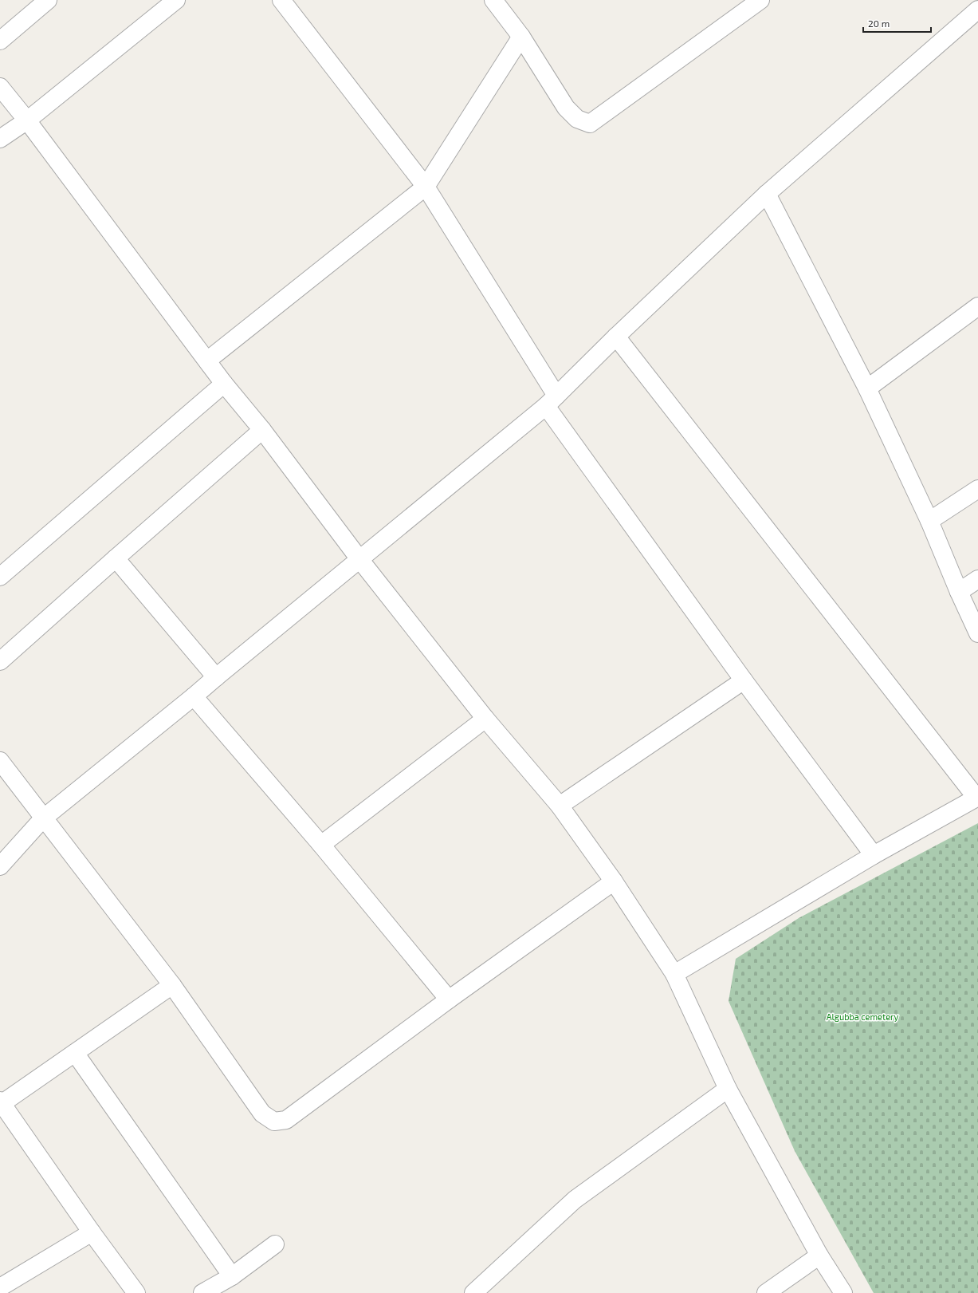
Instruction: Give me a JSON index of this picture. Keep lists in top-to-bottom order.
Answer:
{
  "parks": ["Algubba cemetery"],
  "scale_bar": "20 m"
}
